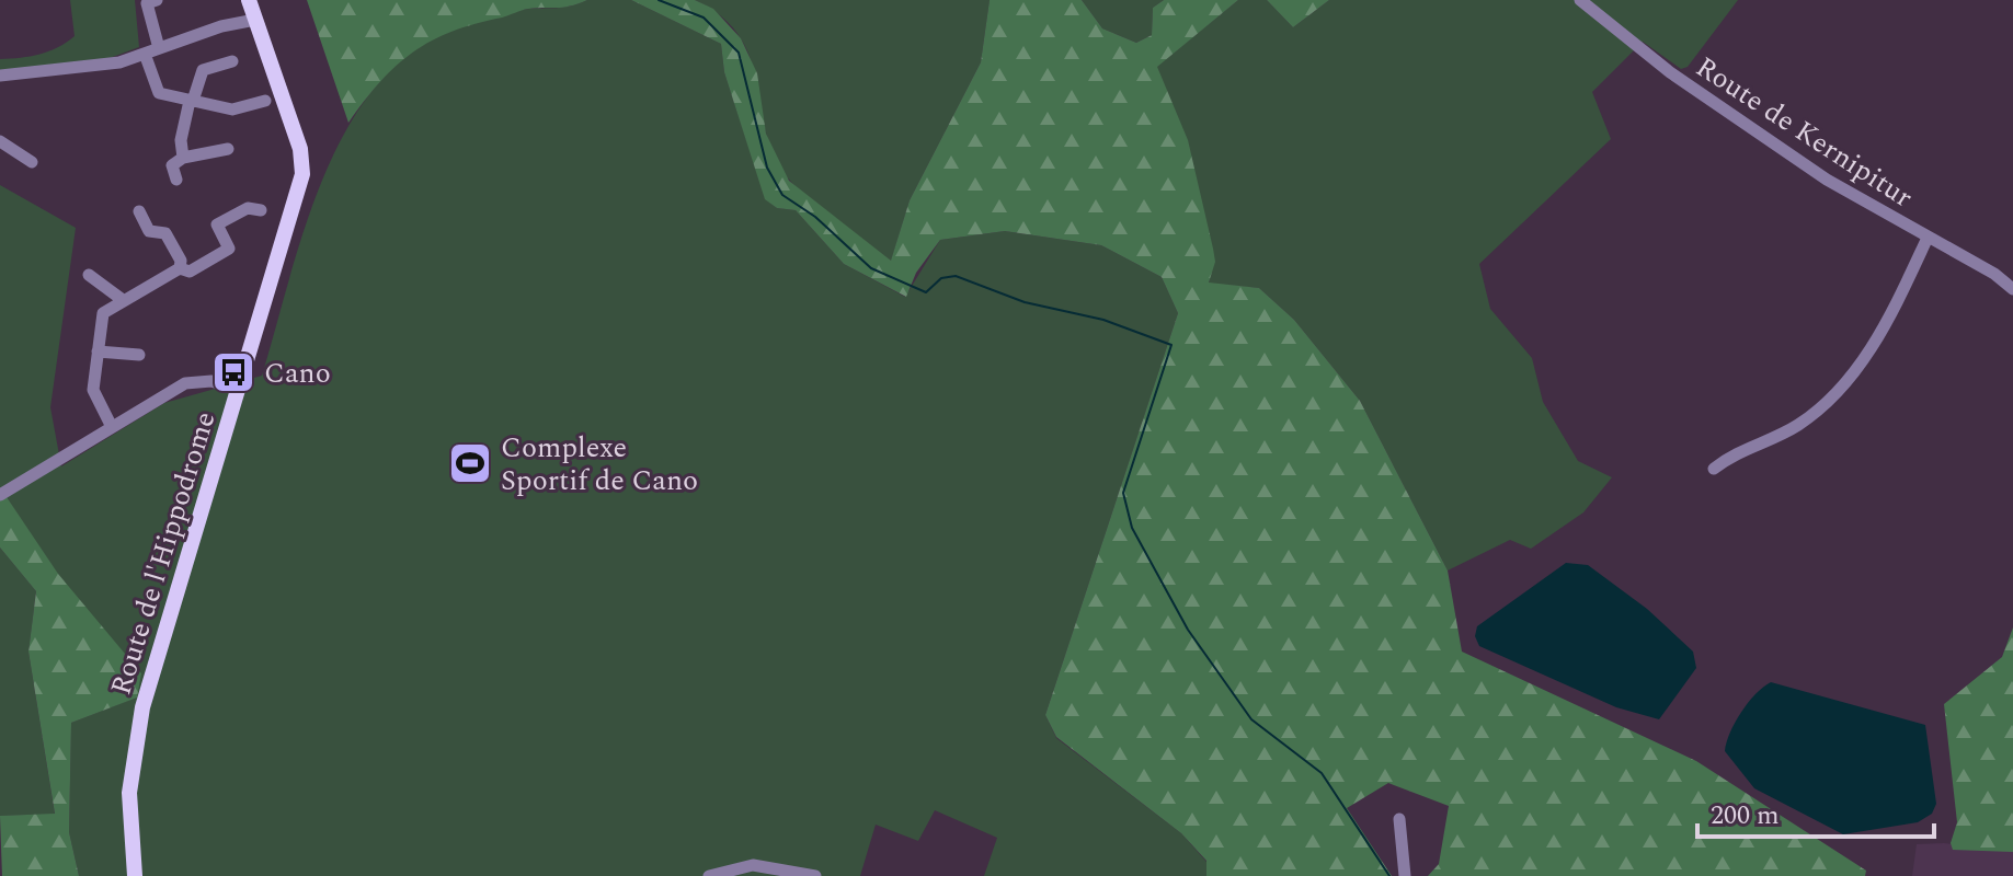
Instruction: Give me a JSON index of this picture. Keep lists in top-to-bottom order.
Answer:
{
  "streets": {
    "main road": ["Route de l'Hippodrome"],
    "street": ["Route de Kernipitur"]
  },
  "places": {
    "bus stop": ["Cano"],
    "sports": ["Complexe Sportif de Cano"]
  },
  "scale_bar": "200 m"
}
